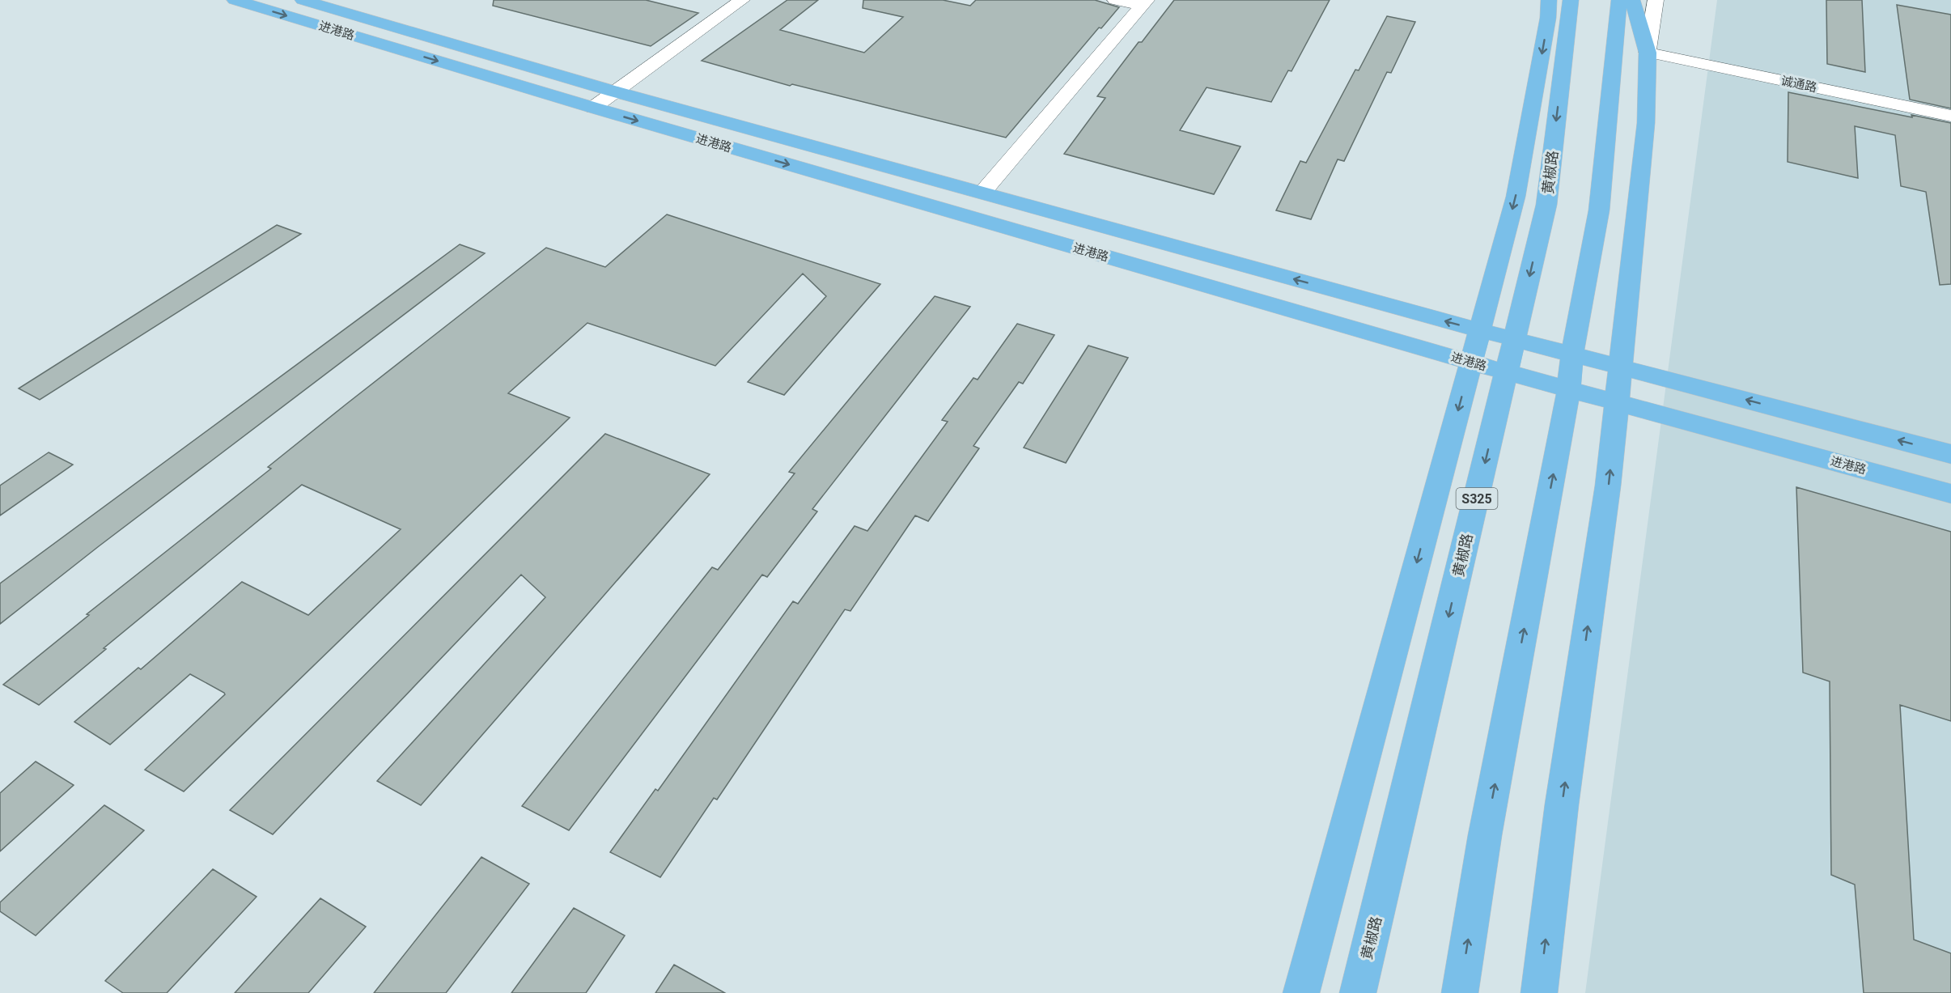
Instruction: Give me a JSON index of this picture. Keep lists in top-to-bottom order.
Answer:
{
  "streets": {
    "main road": ["进港路", "黄椒路", "S325"],
    "street": ["诚通路"]
  },
  "crossings": [
    ["进港路", "黄椒路"]
  ]
}
